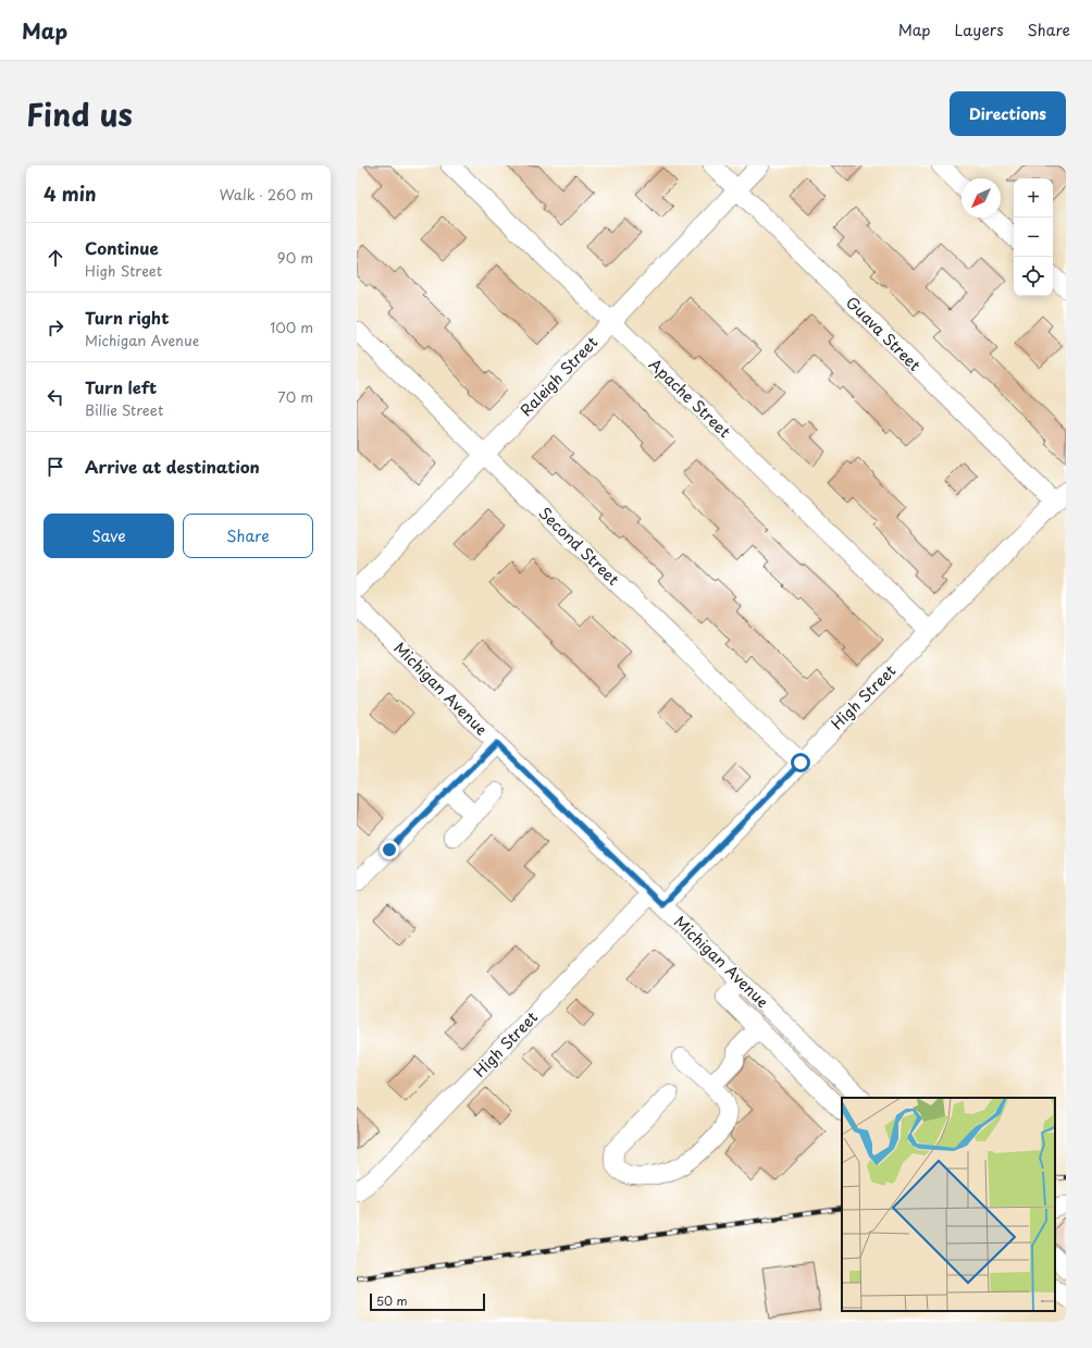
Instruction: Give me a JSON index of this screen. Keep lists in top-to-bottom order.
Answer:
{
  "streets": {
    "street": [
      "Guava Street",
      "Raleigh Street",
      "Apache Street",
      "Second Street",
      "Michigan Avenue",
      "High Street"
    ]
  },
  "crossings": [
    ["Guava Street", "Raleigh Street"],
    ["Guava Street", "High Street"],
    ["Raleigh Street", "Apache Street"],
    ["Raleigh Street", "Second Street"],
    ["Apache Street", "High Street"],
    ["Second Street", "High Street"],
    ["Michigan Avenue", "High Street"]
  ],
  "scale_bar": "50 m",
  "north": "bottom left",
  "page": {
    "header": "Map",
    "nav": ["Map", "Layers", "Share"],
    "title": "Find us",
    "buttons": [
      "Directions",
      ["Save", "Share"]
    ],
    "heading": ["4 min", "Walk · 260 m"],
    "map_buttons": ["+", "−"],
    "list": [
      ["Continue", "High Street", "90 m"],
      ["Turn right", "Michigan Avenue", "100 m"],
      ["Turn left", "Billie Street", "70 m"],
      "Arrive at destination"
    ],
    "scale": "50 m"
  }
}
